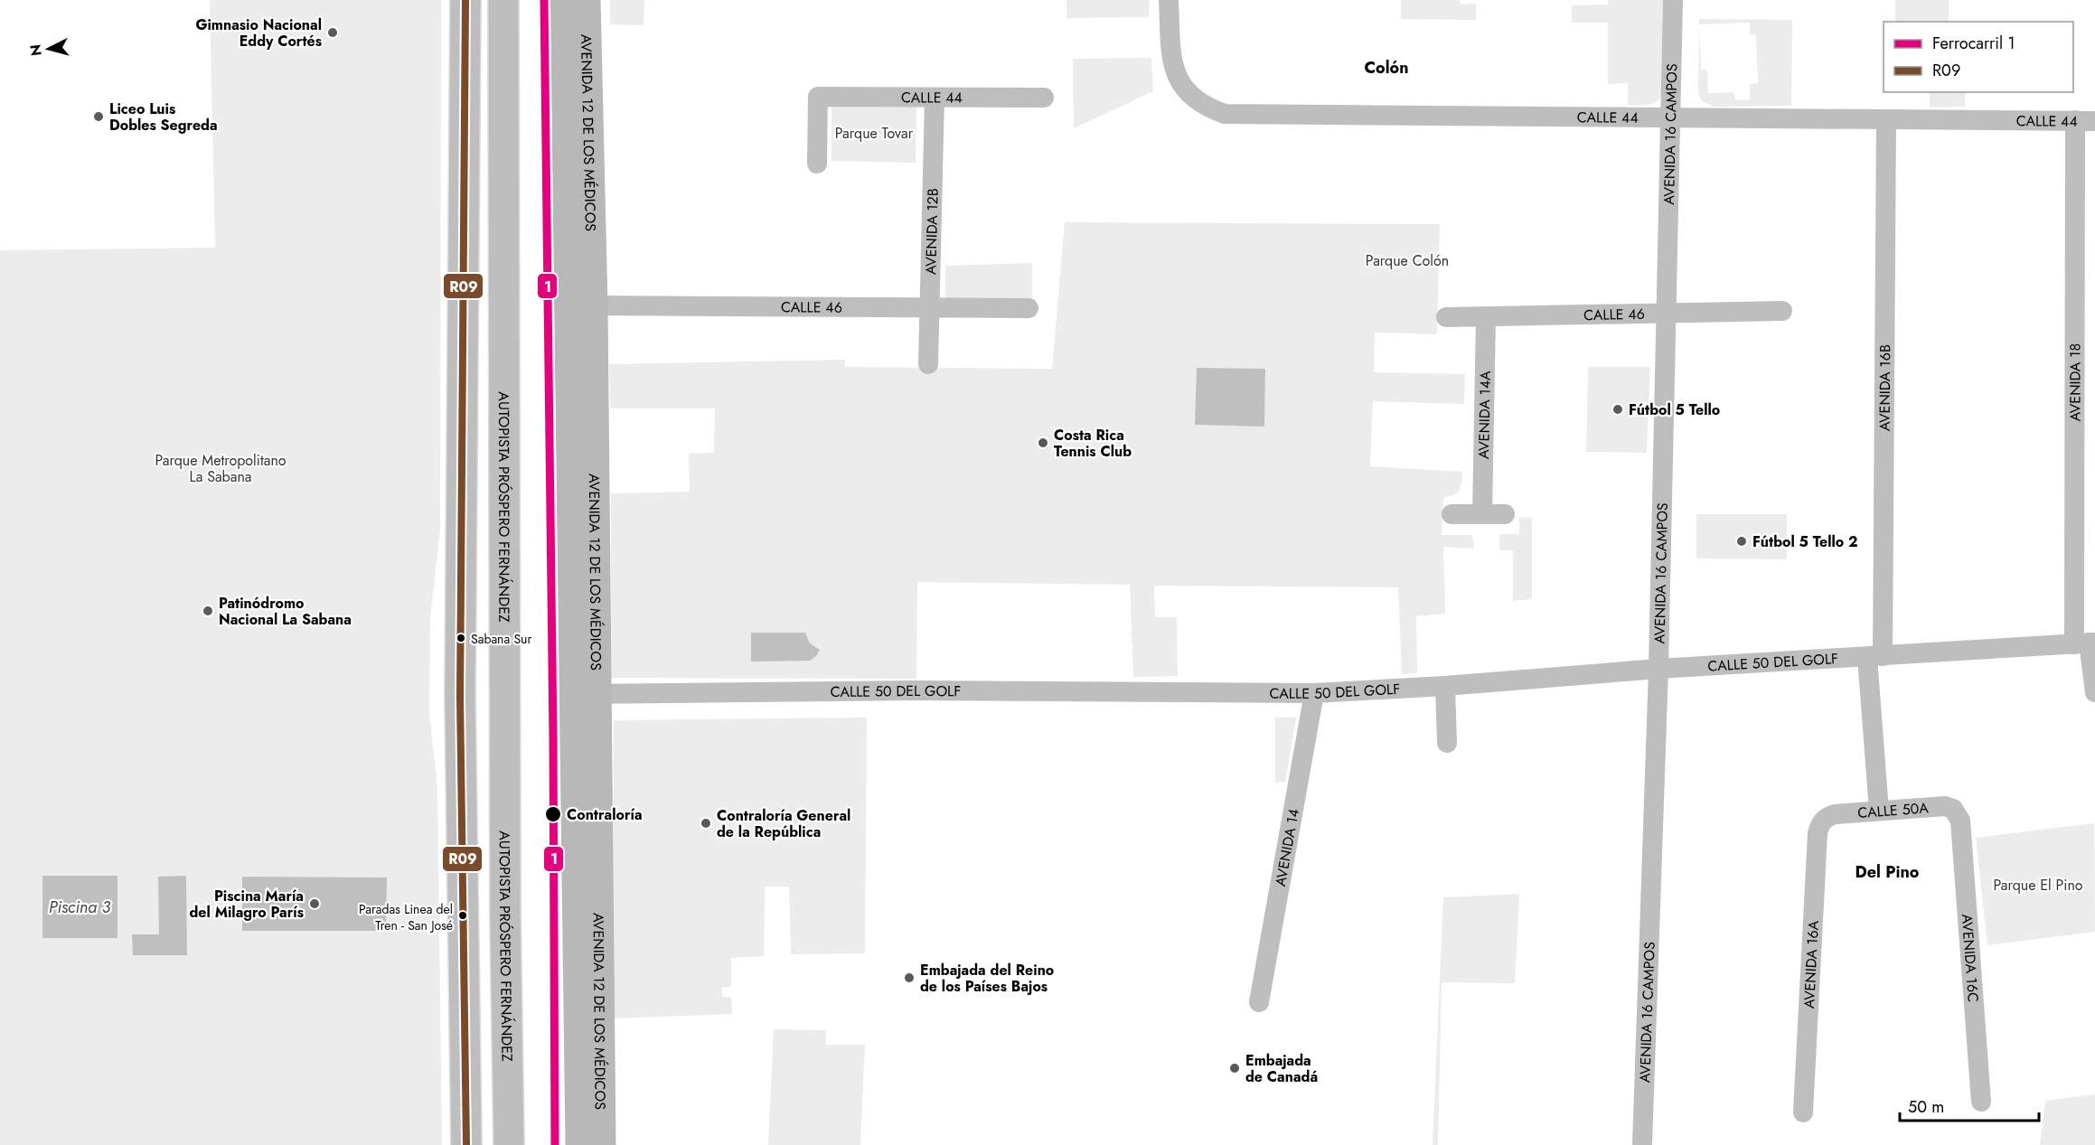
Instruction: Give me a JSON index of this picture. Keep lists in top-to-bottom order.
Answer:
{
  "streets": {
    "highway": ["AUTOPISTA PRÓSPERO FERNÁNDEZ"],
    "main road": ["AVENIDA 12 DE LOS MÉDICOS"],
    "street": [
      "CALLE 44",
      "AVENIDA 16 CAMPOS",
      "AVENIDA 12B",
      "CALLE 46",
      "AVENIDA 18",
      "AVENIDA 16B",
      "AVENIDA 14A",
      "CALLE 50 DEL GOLF",
      "CALLE 50A",
      "AVENIDA 14",
      "AVENIDA 16C",
      "AVENIDA 16A"
    ]
  },
  "crossings": [
    ["CALLE 44", "AVENIDA 16 CAMPOS"],
    ["CALLE 44", "AVENIDA 12B"],
    ["CALLE 44", "AVENIDA 18"],
    ["CALLE 44", "AVENIDA 16B"],
    ["AVENIDA 12 DE LOS MÉDICOS", "CALLE 46"],
    ["AVENIDA 12 DE LOS MÉDICOS", "CALLE 50 DEL GOLF"],
    ["AVENIDA 16 CAMPOS", "CALLE 46"],
    ["AVENIDA 16 CAMPOS", "CALLE 50 DEL GOLF"],
    ["AVENIDA 12B", "CALLE 46"],
    ["CALLE 46", "AVENIDA 14A"],
    ["AVENIDA 18", "CALLE 50 DEL GOLF"],
    ["AVENIDA 16B", "CALLE 50 DEL GOLF"],
    ["AVENIDA 16B", "CALLE 50A"],
    ["CALLE 50 DEL GOLF", "AVENIDA 14"],
    ["CALLE 50A", "AVENIDA 16C"],
    ["CALLE 50A", "AVENIDA 16A"]
  ],
  "districts": ["Colón", "Del Pino"],
  "water": ["Piscina 3"],
  "parks": [
    "Parque Tovar",
    "Parque Colón",
    "Parque Metropolitano La Sabana",
    "Parque El Pino"
  ],
  "places": [
    "Gimnasio Nacional Eddy Cortés",
    "Liceo Luis Dobles Segreda",
    "Fútbol 5 Tello",
    "Costa Rica Tennis Club",
    "Fútbol 5 Tello 2",
    "Patinódromo Nacional La Sabana",
    "Sabana Sur",
    "Contraloría",
    "Contraloría General de la República",
    "Piscina María del Milagro París",
    "Paradas Linea del Tren - San José",
    "Embajada del Reino de los Países Bajos",
    "Embajada de Canadá"
  ],
  "lines": ["rail line 1", "transit line R09"],
  "legend": ["Ferrocarril 1", "R09"],
  "scale_bar": "50 m",
  "north": "left"
}
